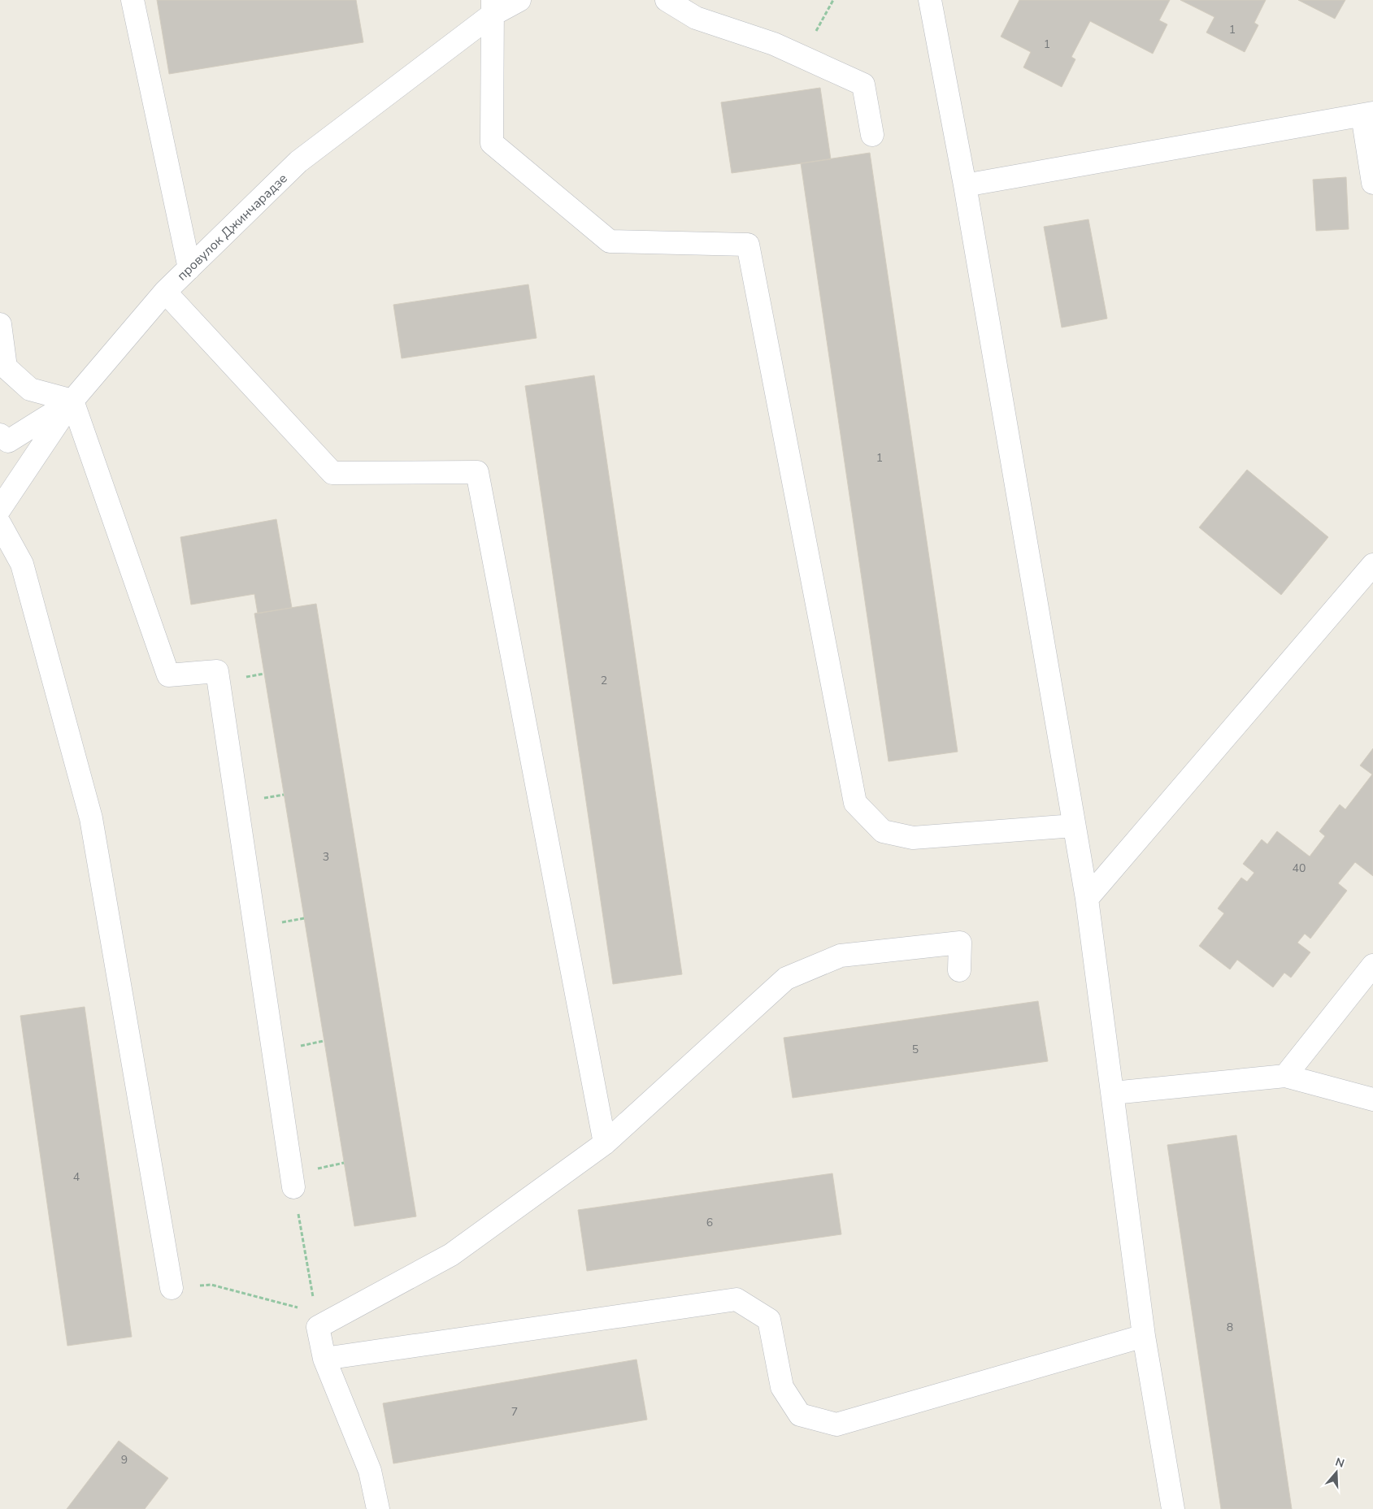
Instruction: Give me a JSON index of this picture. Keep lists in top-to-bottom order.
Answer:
{
  "streets": {
    "street": ["провулок Джинчарадзе"]
  },
  "house_numbers": [
    "1",
    "1",
    "1",
    "2",
    "3",
    "40",
    "5",
    "4",
    "6",
    "8",
    "7",
    "9"
  ],
  "north": "top"
}
